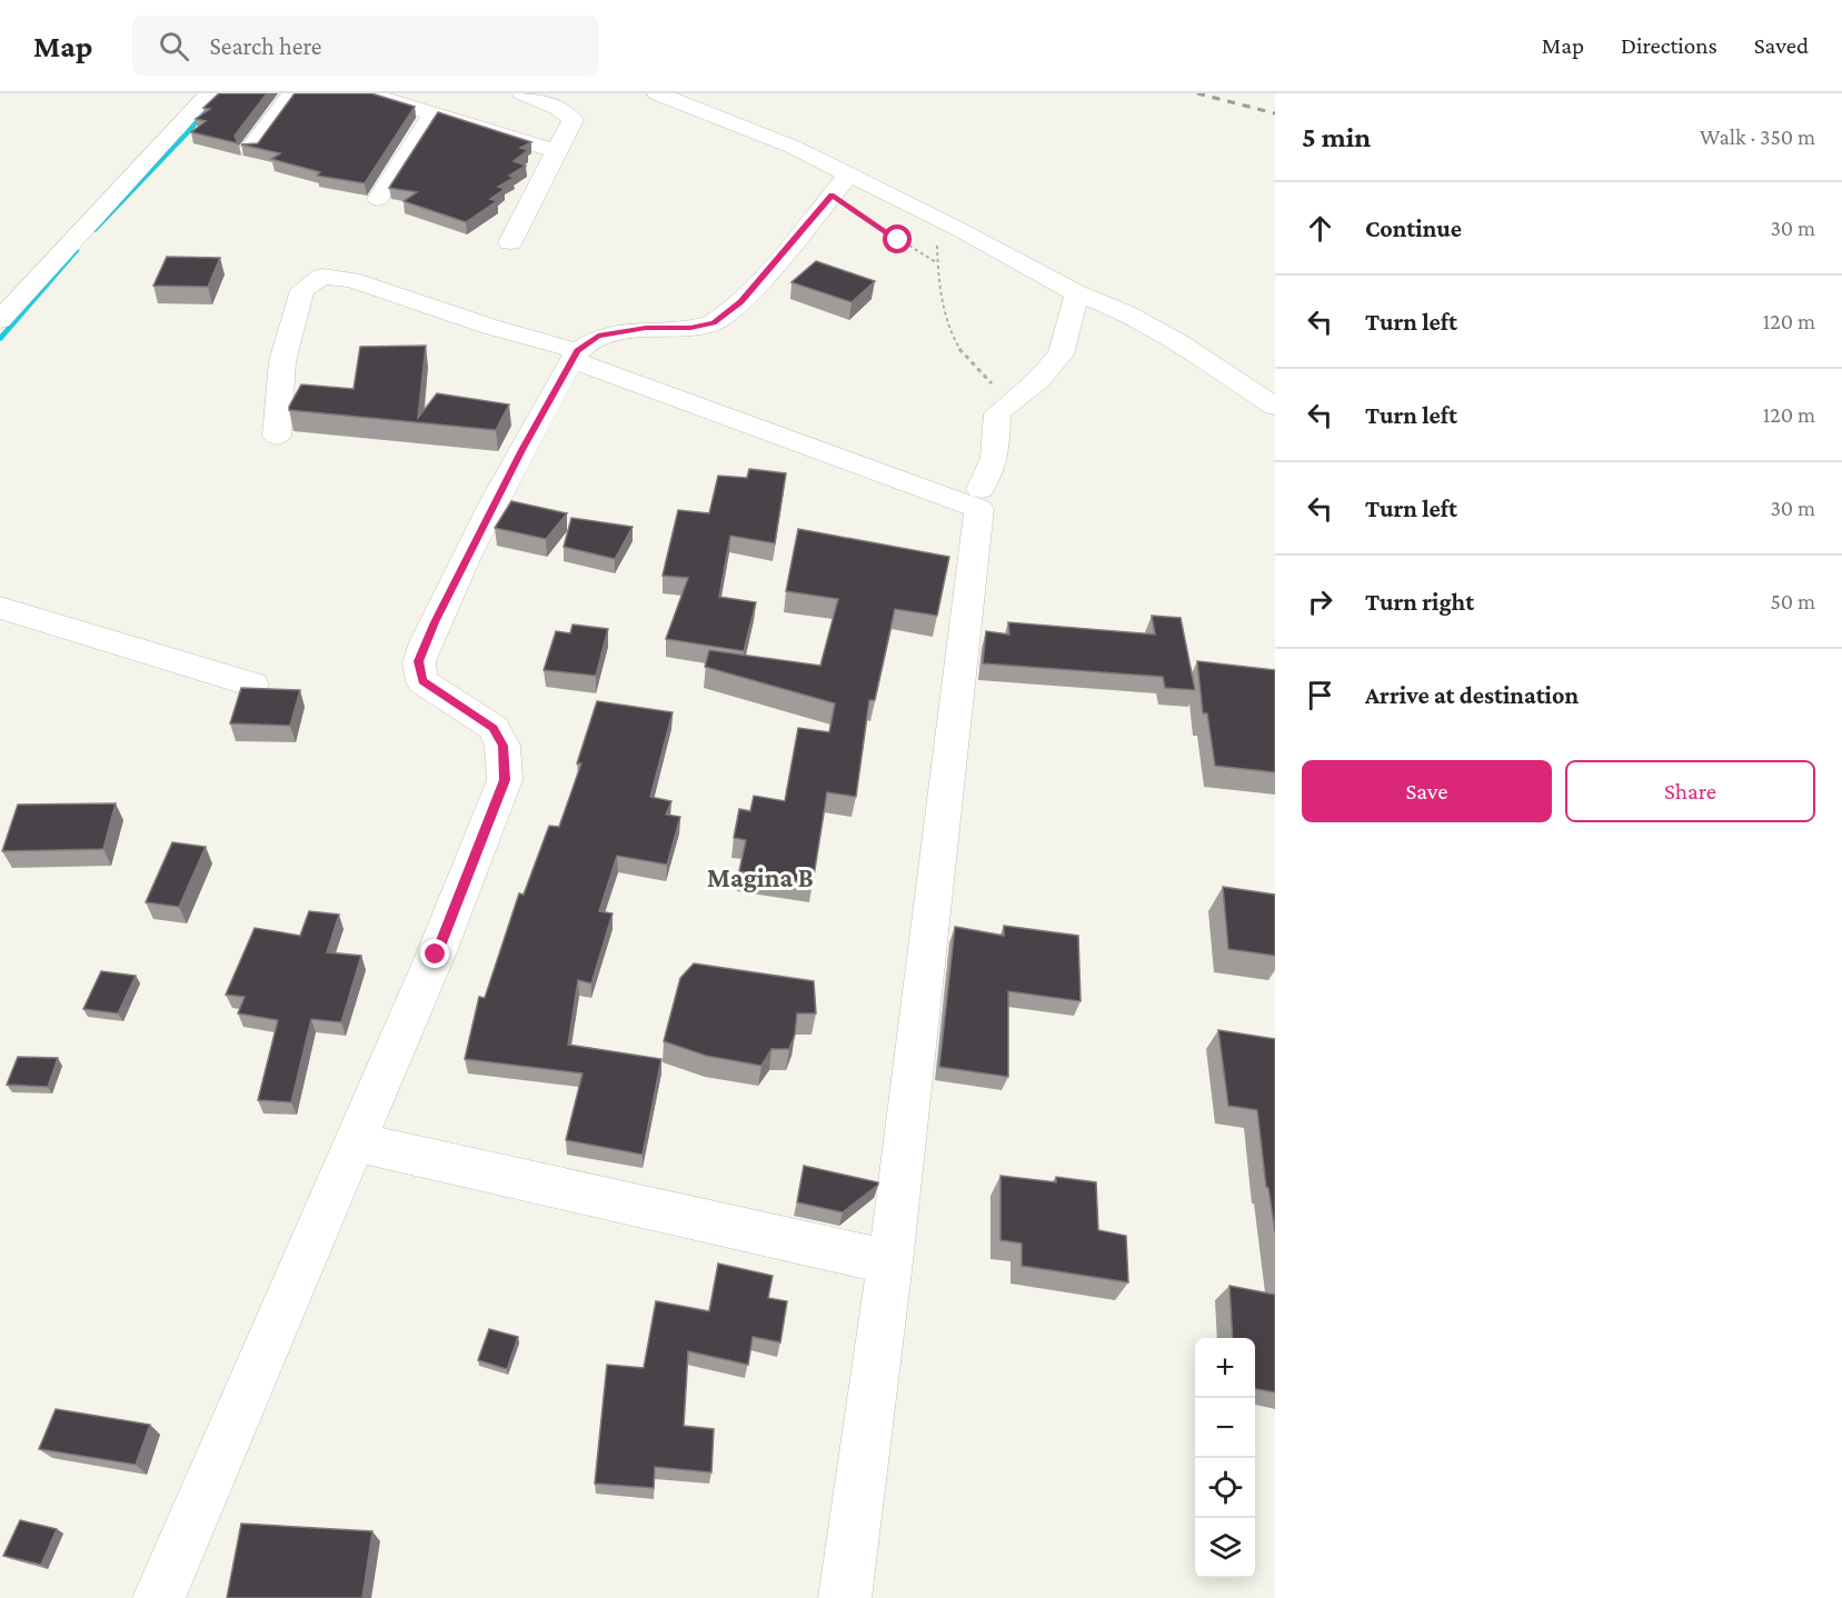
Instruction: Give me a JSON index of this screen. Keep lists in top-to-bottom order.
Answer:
{
  "districts": ["Magina B"],
  "page": {
    "header": "Map",
    "search": "Search here",
    "nav": ["Map", "Directions", "Saved"],
    "heading": ["5 min", "Walk · 350 m"],
    "list": [
      ["Continue", "30 m"],
      ["Turn left", "120 m"],
      ["Turn left", "120 m"],
      ["Turn left", "30 m"],
      ["Turn right", "50 m"],
      "Arrive at destination"
    ],
    "buttons": ["Save", "Share"],
    "map_buttons": ["+", "−"]
  }
}
